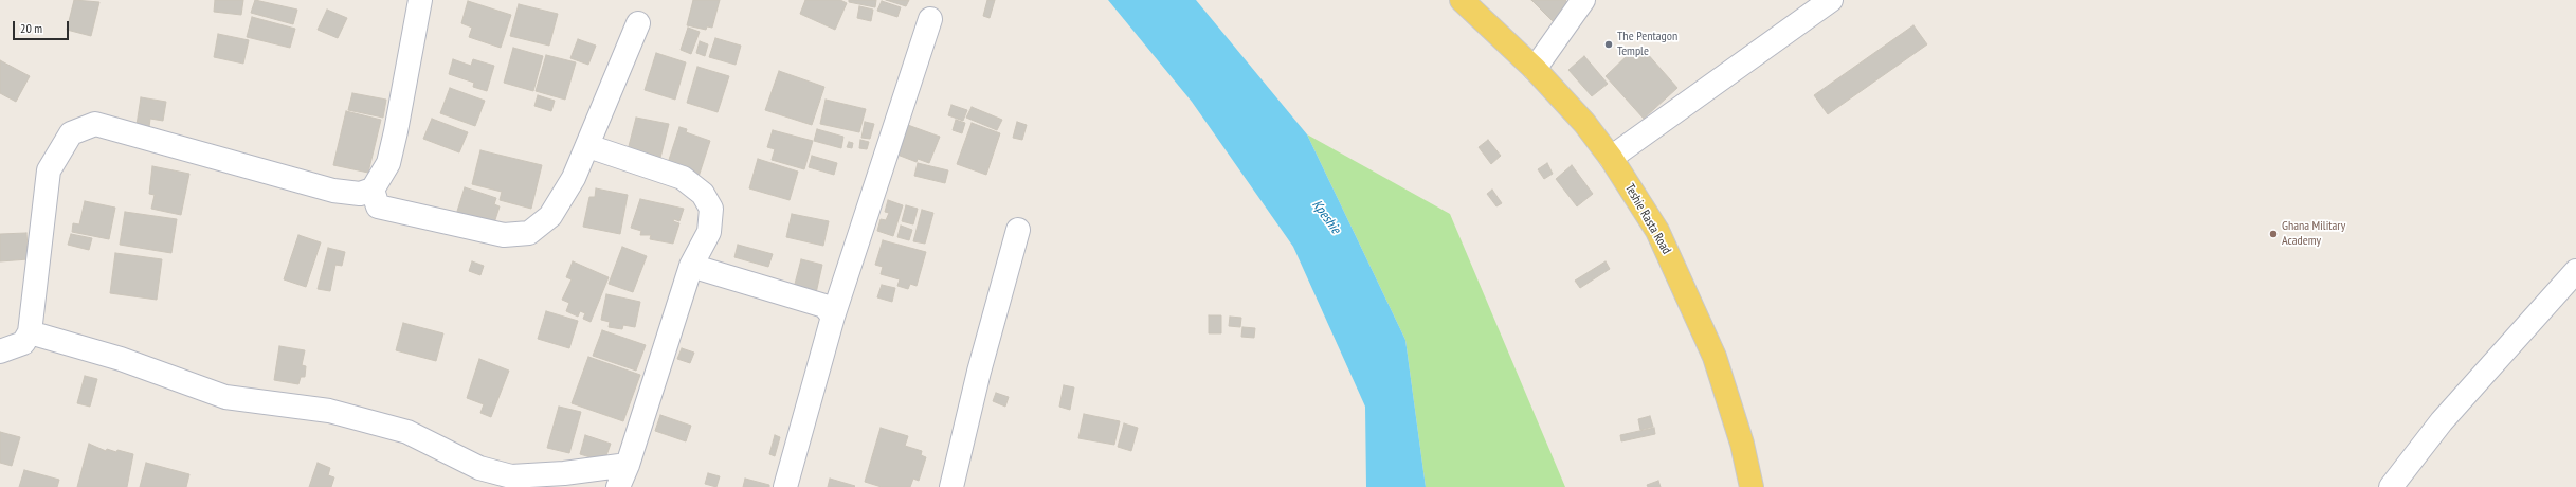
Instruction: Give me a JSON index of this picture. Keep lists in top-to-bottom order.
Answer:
{
  "streets": {
    "main road": ["Teshie Rasta Road"]
  },
  "water": ["Kpeshie"],
  "places": ["The Pentagon Temple", "Ghana Military Academy"],
  "scale_bar": "20 m"
}
